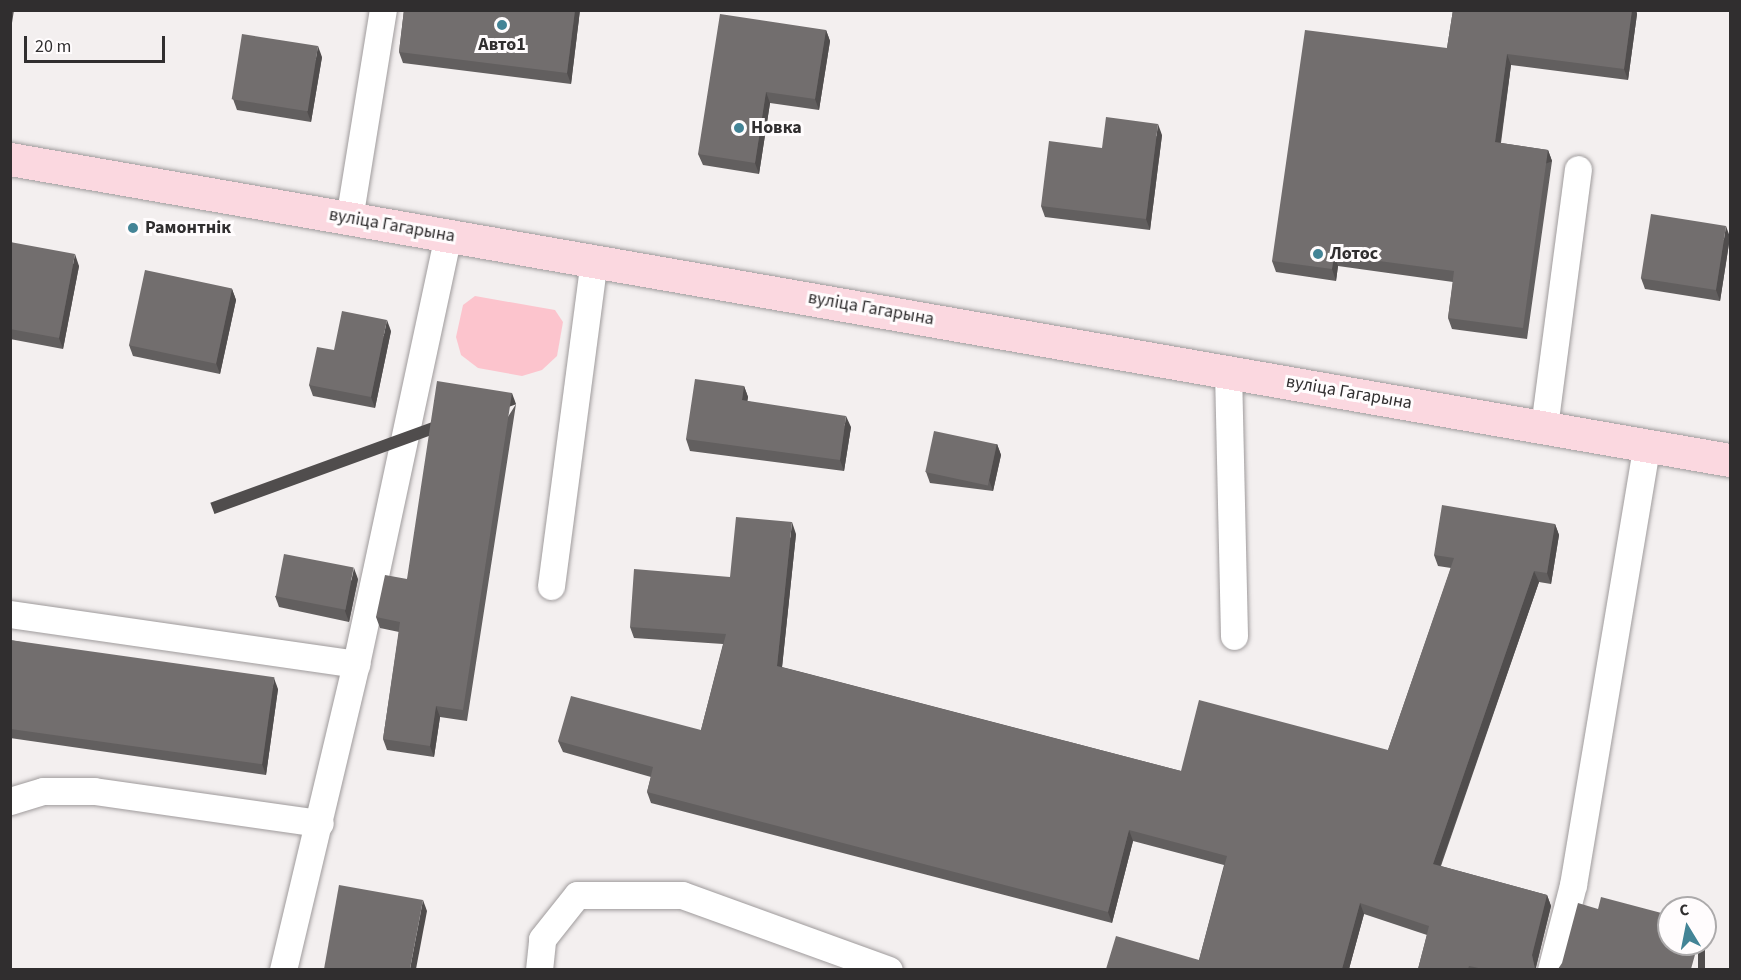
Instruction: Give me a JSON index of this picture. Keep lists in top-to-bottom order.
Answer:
{
  "streets": {
    "main road": ["вуліца Гагарына"]
  },
  "places": [
    "Авто1",
    "Новка",
    "Рамонтнік",
    "Лотос"
  ],
  "scale_bar": "20 m",
  "north": "top"
}
